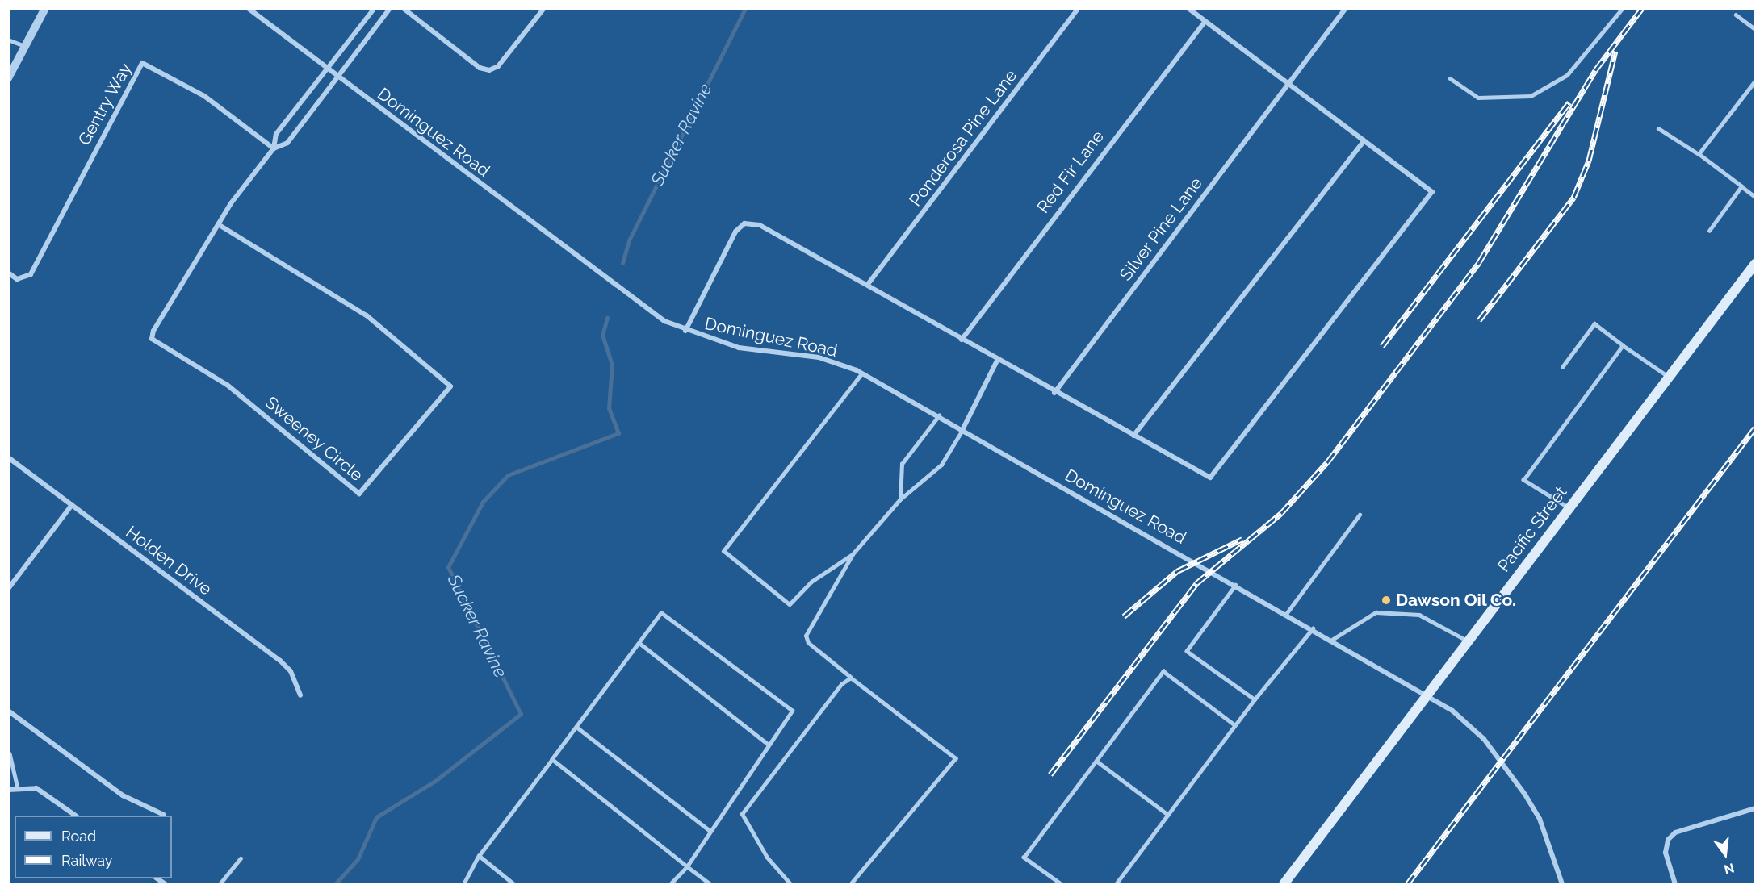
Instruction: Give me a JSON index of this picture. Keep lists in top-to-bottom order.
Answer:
{
  "streets": {
    "main road": ["Pacific Street"],
    "street": [
      "Gentry Way",
      "Dominguez Road",
      "Ponderosa Pine Lane",
      "Red Fir Lane",
      "Silver Pine Lane",
      "Sweeney Circle",
      "Holden Drive"
    ]
  },
  "crossings": [
    ["Gentry Way", "Sweeney Circle"],
    ["Dominguez Road", "Sweeney Circle"],
    ["Dominguez Road", "Pacific Street"]
  ],
  "water": ["Sucker Ravine"],
  "places": ["Dawson Oil Co."],
  "legend": ["Road", "Railway"],
  "north": "bottom"
}
